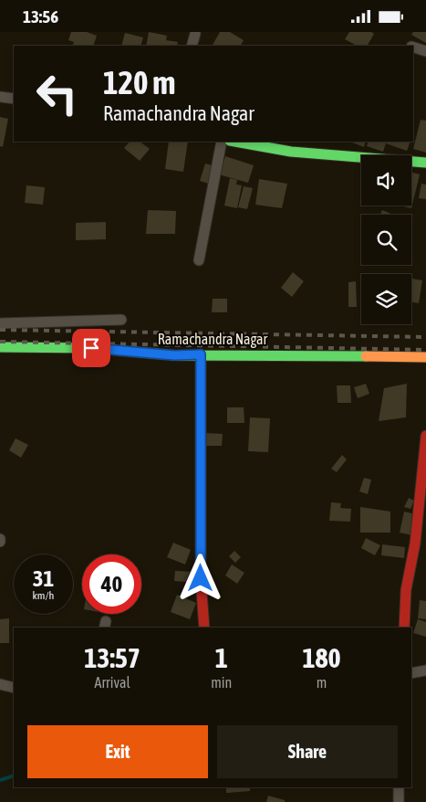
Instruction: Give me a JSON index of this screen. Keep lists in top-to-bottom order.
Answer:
{
  "streets": {
    "street": ["Ramachandra Nagar"]
  },
  "page": {
    "status": "13:56",
    "turn": ["120 m", "Ramachandra Nagar"],
    "speed": "31 km/h",
    "limit": "40",
    "eta": [
      "13:57",
      "Arrival",
      "1",
      "min",
      "180",
      "m"
    ],
    "buttons": ["Exit", "Share"]
  }
}
